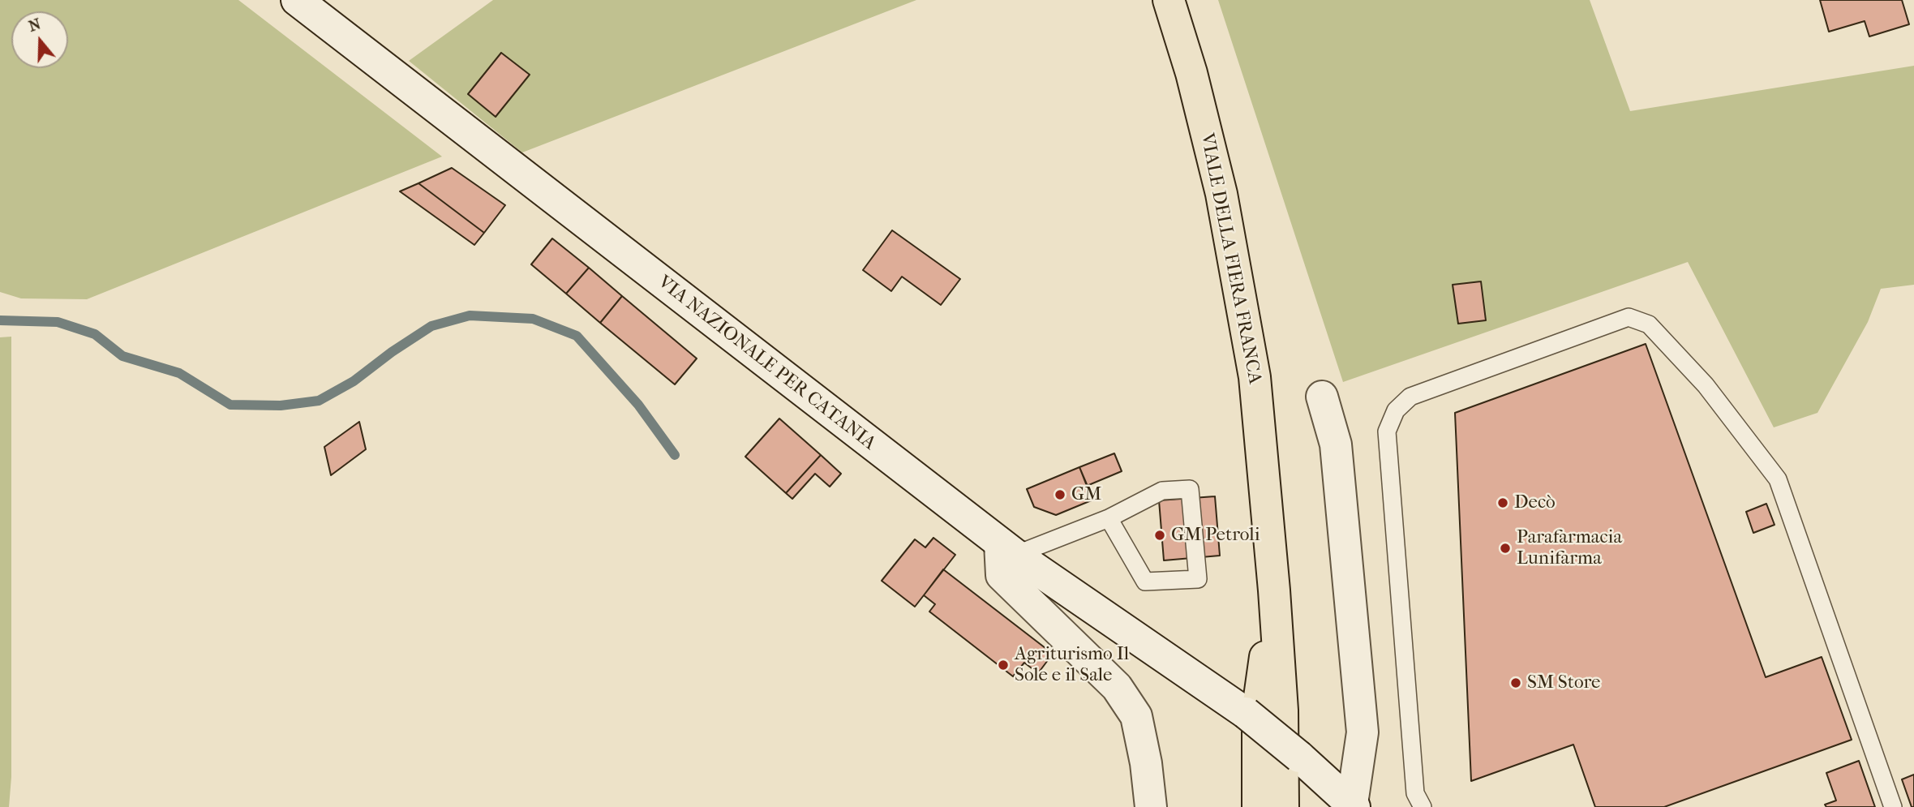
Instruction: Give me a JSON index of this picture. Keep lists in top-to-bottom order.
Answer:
{
  "streets": {
    "main road": ["VIALE DELLA FIERA FRANCA", "VIA NAZIONALE PER CATANIA"]
  },
  "places": [
    "GM",
    "Decò",
    "GM Petroli",
    "Parafarmacia Lunifarma",
    "Agriturismo Il Sole e il Sale",
    "SM Store"
  ],
  "north": "top"
}
